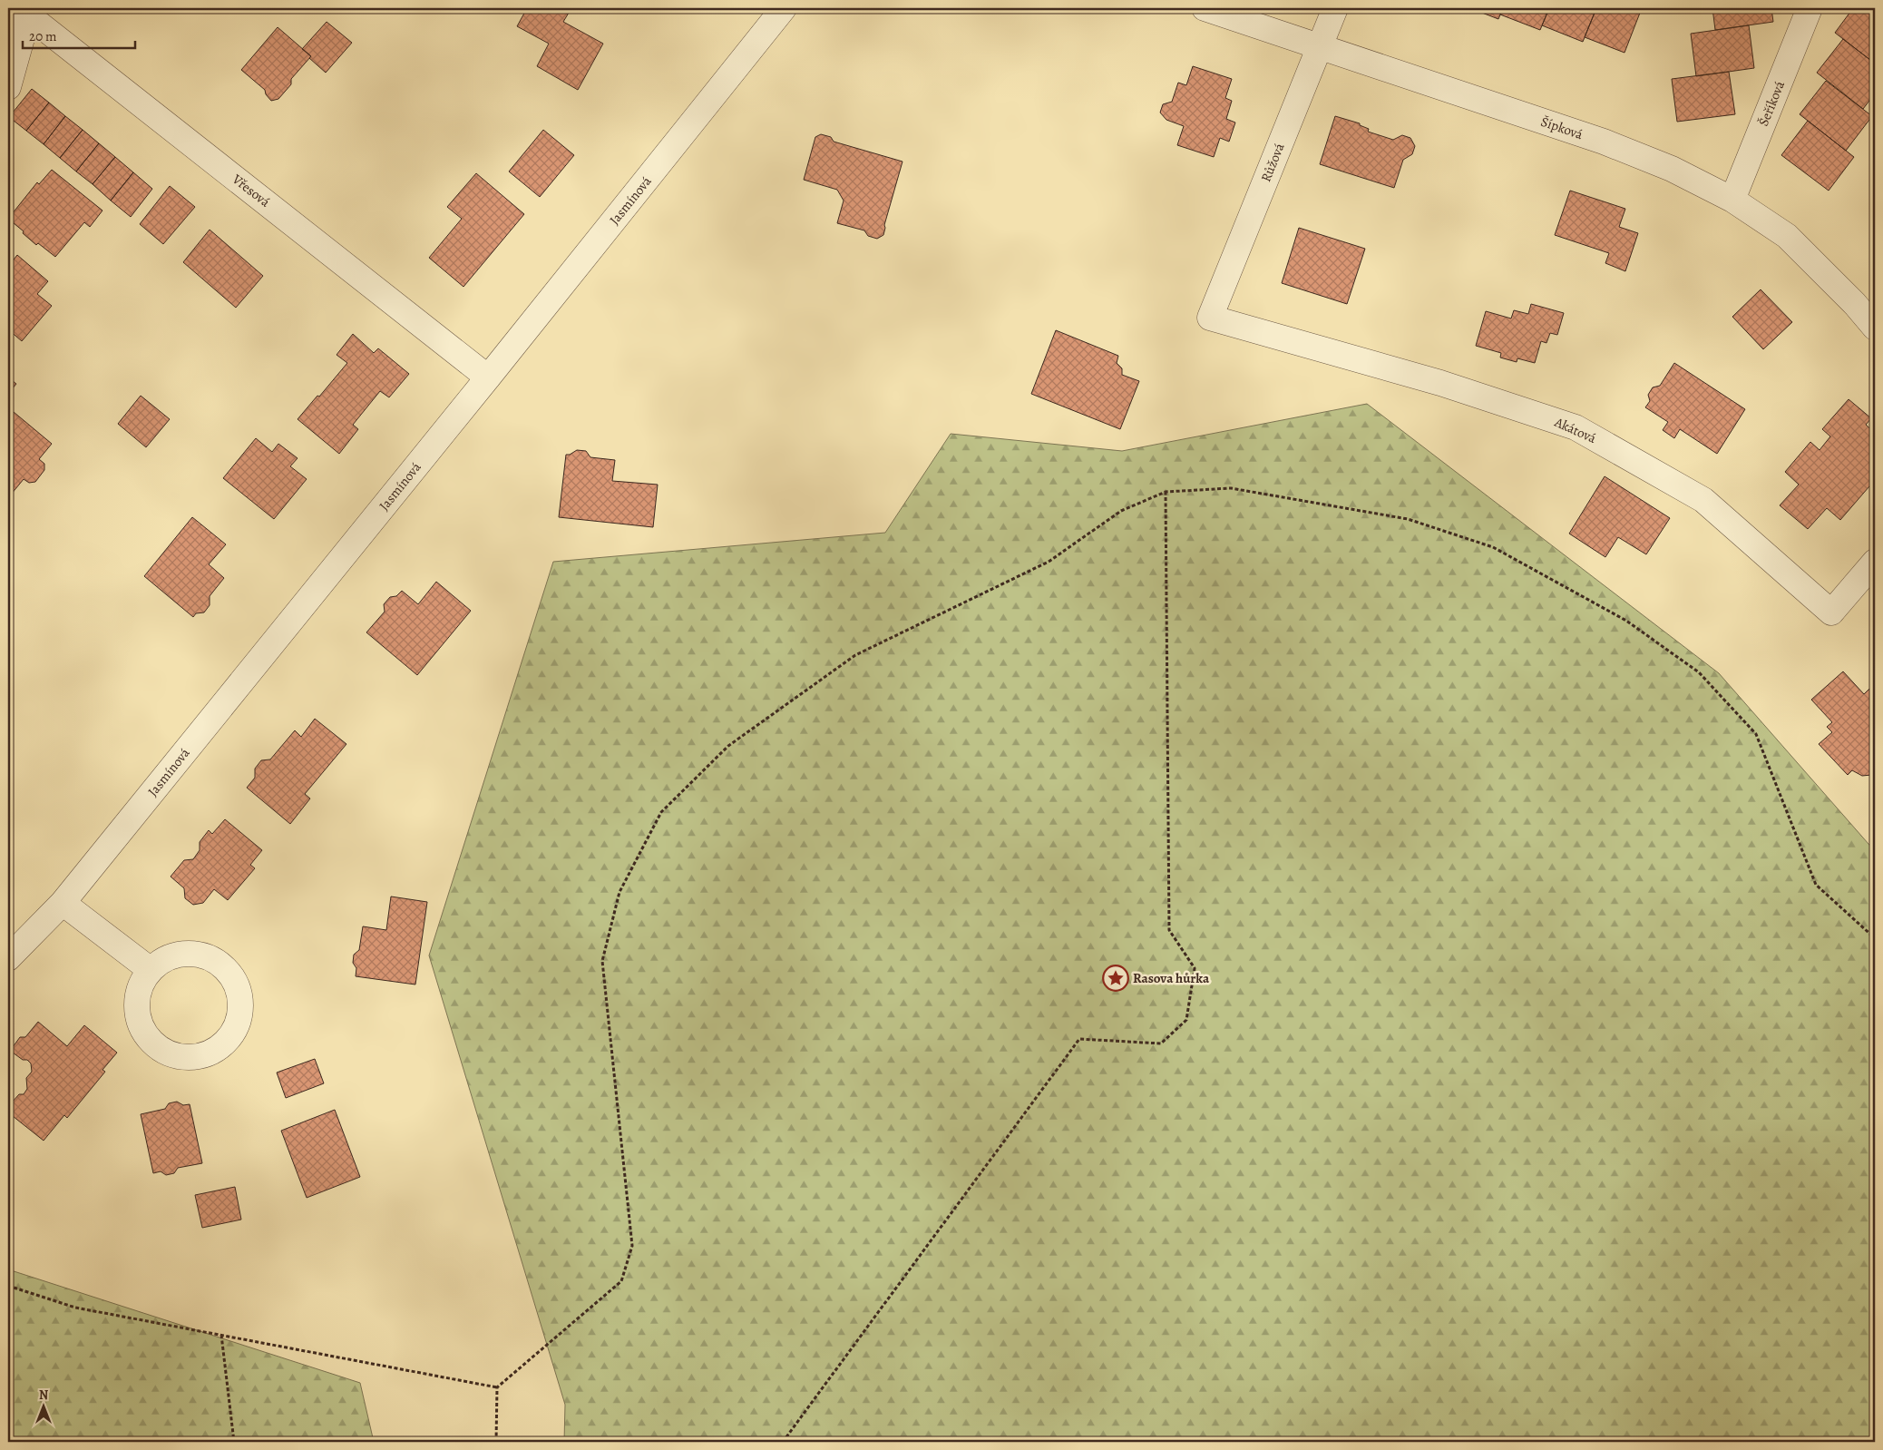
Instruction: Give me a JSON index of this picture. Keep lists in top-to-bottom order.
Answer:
{
  "streets": {
    "street": [
      "Šeříková",
      "Šípková",
      "Růžová",
      "Vřesová",
      "Jasmínová",
      "Akátová"
    ]
  },
  "crossings": [
    ["Šeříková", "Šípková"],
    ["Šípková", "Růžová"],
    ["Růžová", "Akátová"],
    ["Vřesová", "Jasmínová"]
  ],
  "places": {
    "place": ["Rasova hůrka"]
  },
  "scale_bar": "20 m",
  "north": "top"
}
